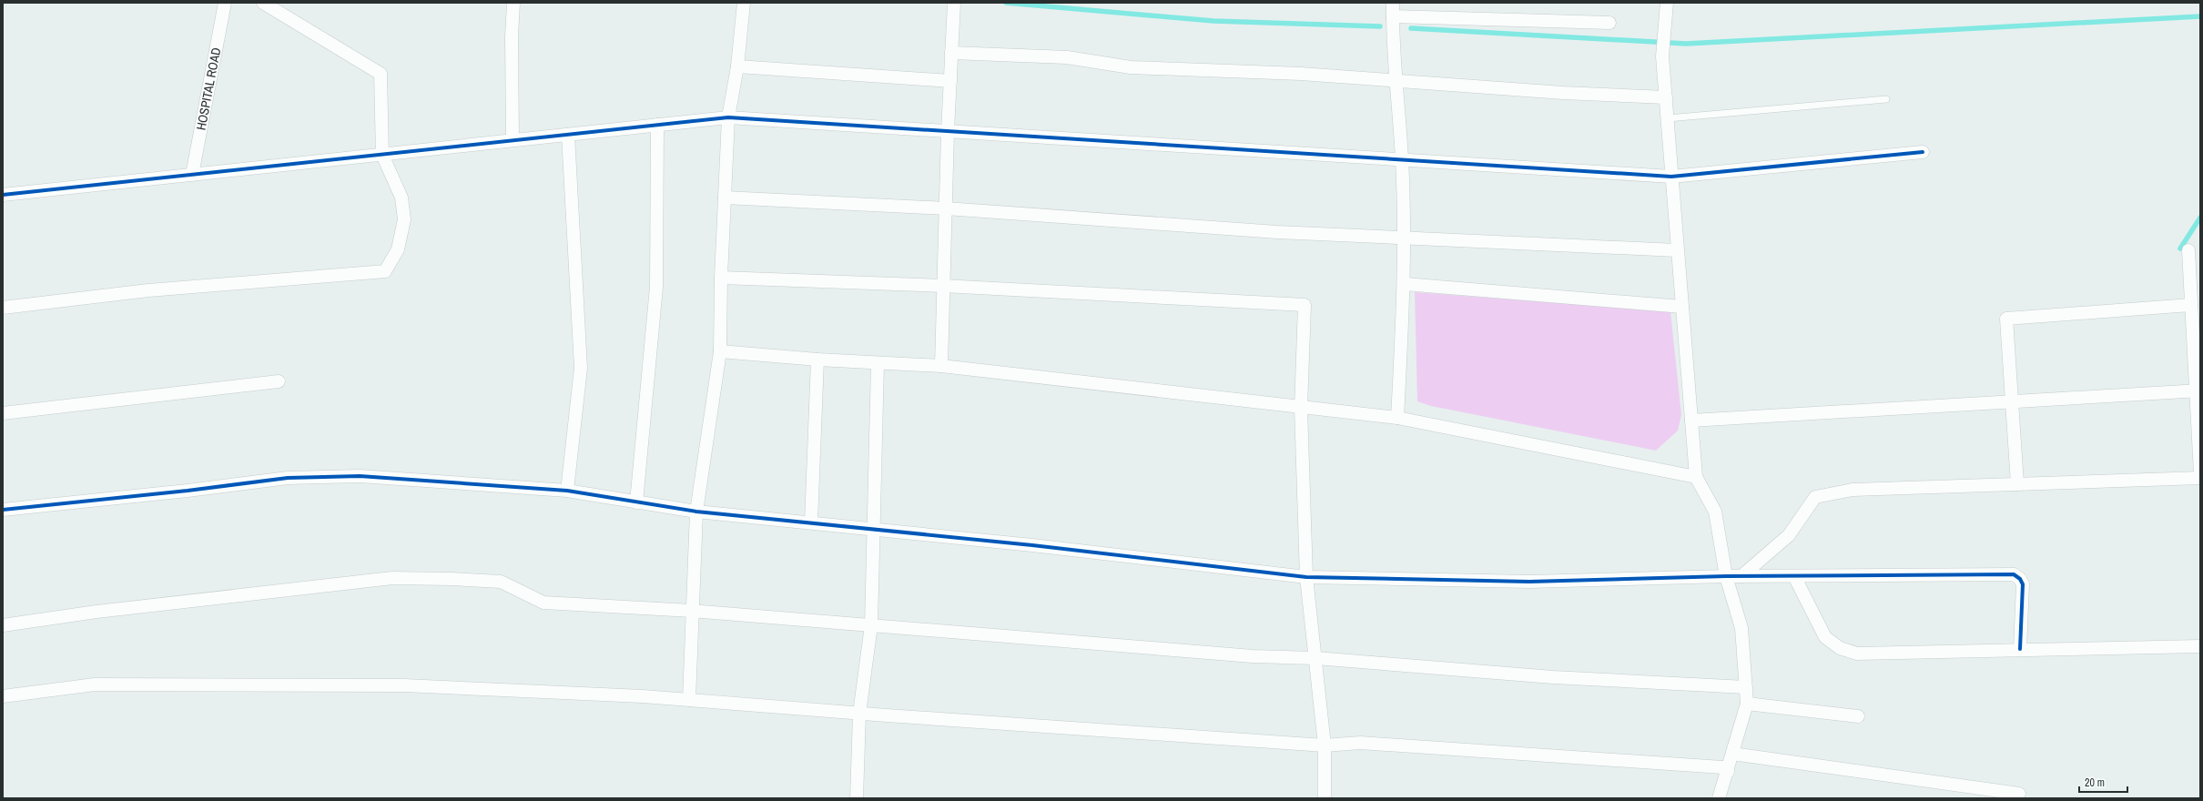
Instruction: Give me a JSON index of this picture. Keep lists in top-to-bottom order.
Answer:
{
  "streets": {
    "street": ["HOSPITAL ROAD"]
  },
  "scale_bar": "20 m"
}
